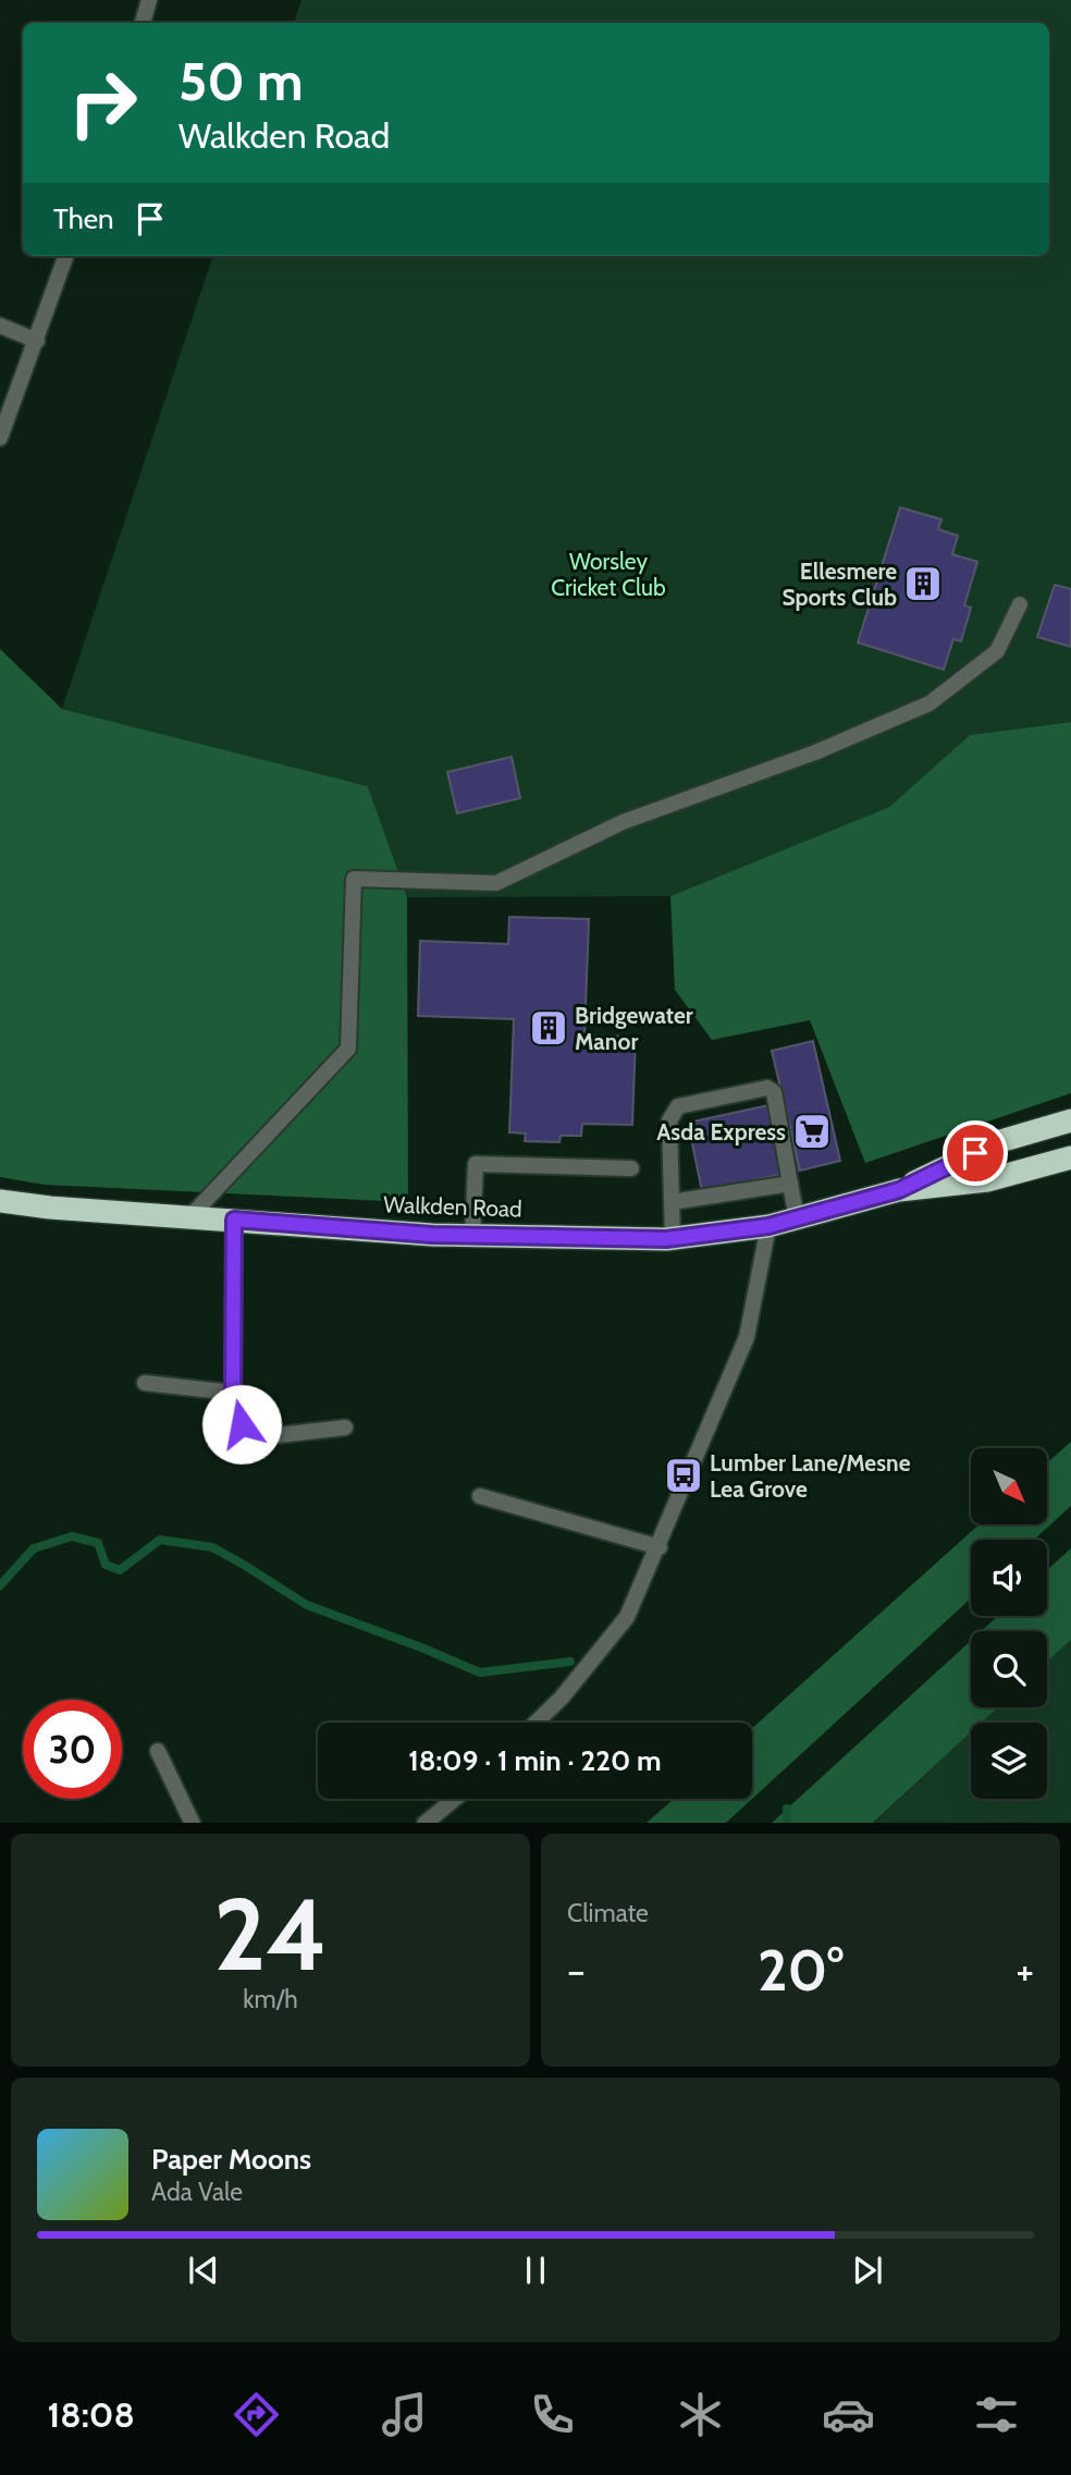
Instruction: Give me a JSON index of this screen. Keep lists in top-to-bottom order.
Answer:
{
  "streets": {
    "highway": ["Walkden Road"]
  },
  "parks": ["Worsley Cricket Club"],
  "places": {
    "building": ["Ellesmere Sports Club", "Bridgewater Manor"],
    "supermarket": ["Asda Express"],
    "bus stop": ["Lumber Lane/Mesne Lea Grove"]
  },
  "north": "bottom right",
  "page": {
    "turn": ["50 m", "Walkden Road"],
    "then": "Then",
    "limit": "30",
    "trip": "18:09 · 1 min · 220 m",
    "tile": [
      ["24", "km/h"],
      "Climate"
    ],
    "heat": ["−", "20°", "+"],
    "song": ["Paper Moons", "Ada Vale"],
    "tabs": "18:08"
  }
}
